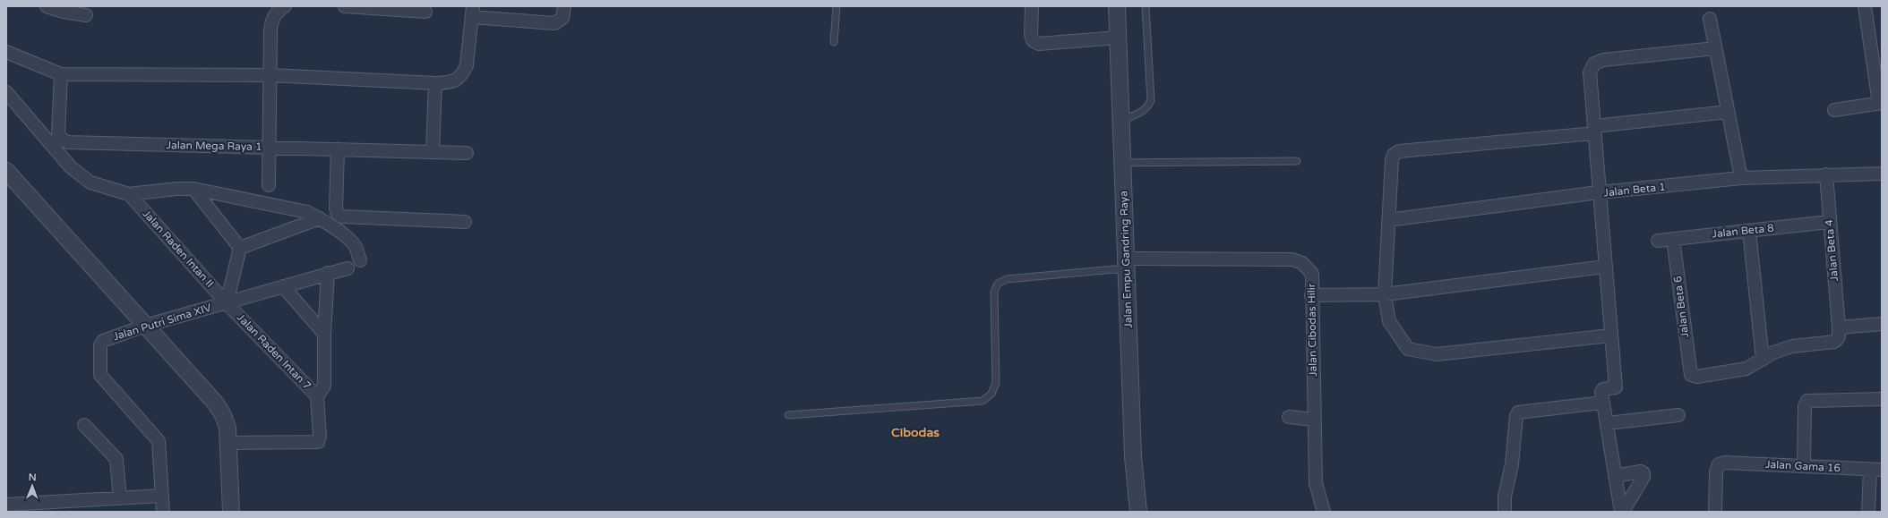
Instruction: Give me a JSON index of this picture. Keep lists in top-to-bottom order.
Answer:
{
  "streets": {
    "street": [
      "Jalan Mega Raya 1",
      "Jalan Beta 1",
      "Jalan Beta 8",
      "Jalan Raden Intan II",
      "Jalan Beta 4",
      "Jalan Empu Gandring Raya",
      "Jalan Beta 6",
      "Jalan Putri Sima XIV",
      "Jalan Cibodas Hilir",
      "Jalan Raden Intan 7",
      "Jalan Gama 16"
    ]
  },
  "crossings": [
    ["Jalan Beta 1", "Jalan Beta 4"],
    ["Jalan Beta 8", "Jalan Beta 4"],
    ["Jalan Beta 8", "Jalan Beta 6"],
    ["Jalan Raden Intan II", "Jalan Putri Sima XIV"],
    ["Jalan Raden Intan II", "Jalan Raden Intan 7"],
    ["Jalan Empu Gandring Raya", "Jalan Cibodas Hilir"],
    ["Jalan Putri Sima XIV", "Jalan Raden Intan 7"]
  ],
  "districts": ["Cibodas"],
  "north": "top"
}
